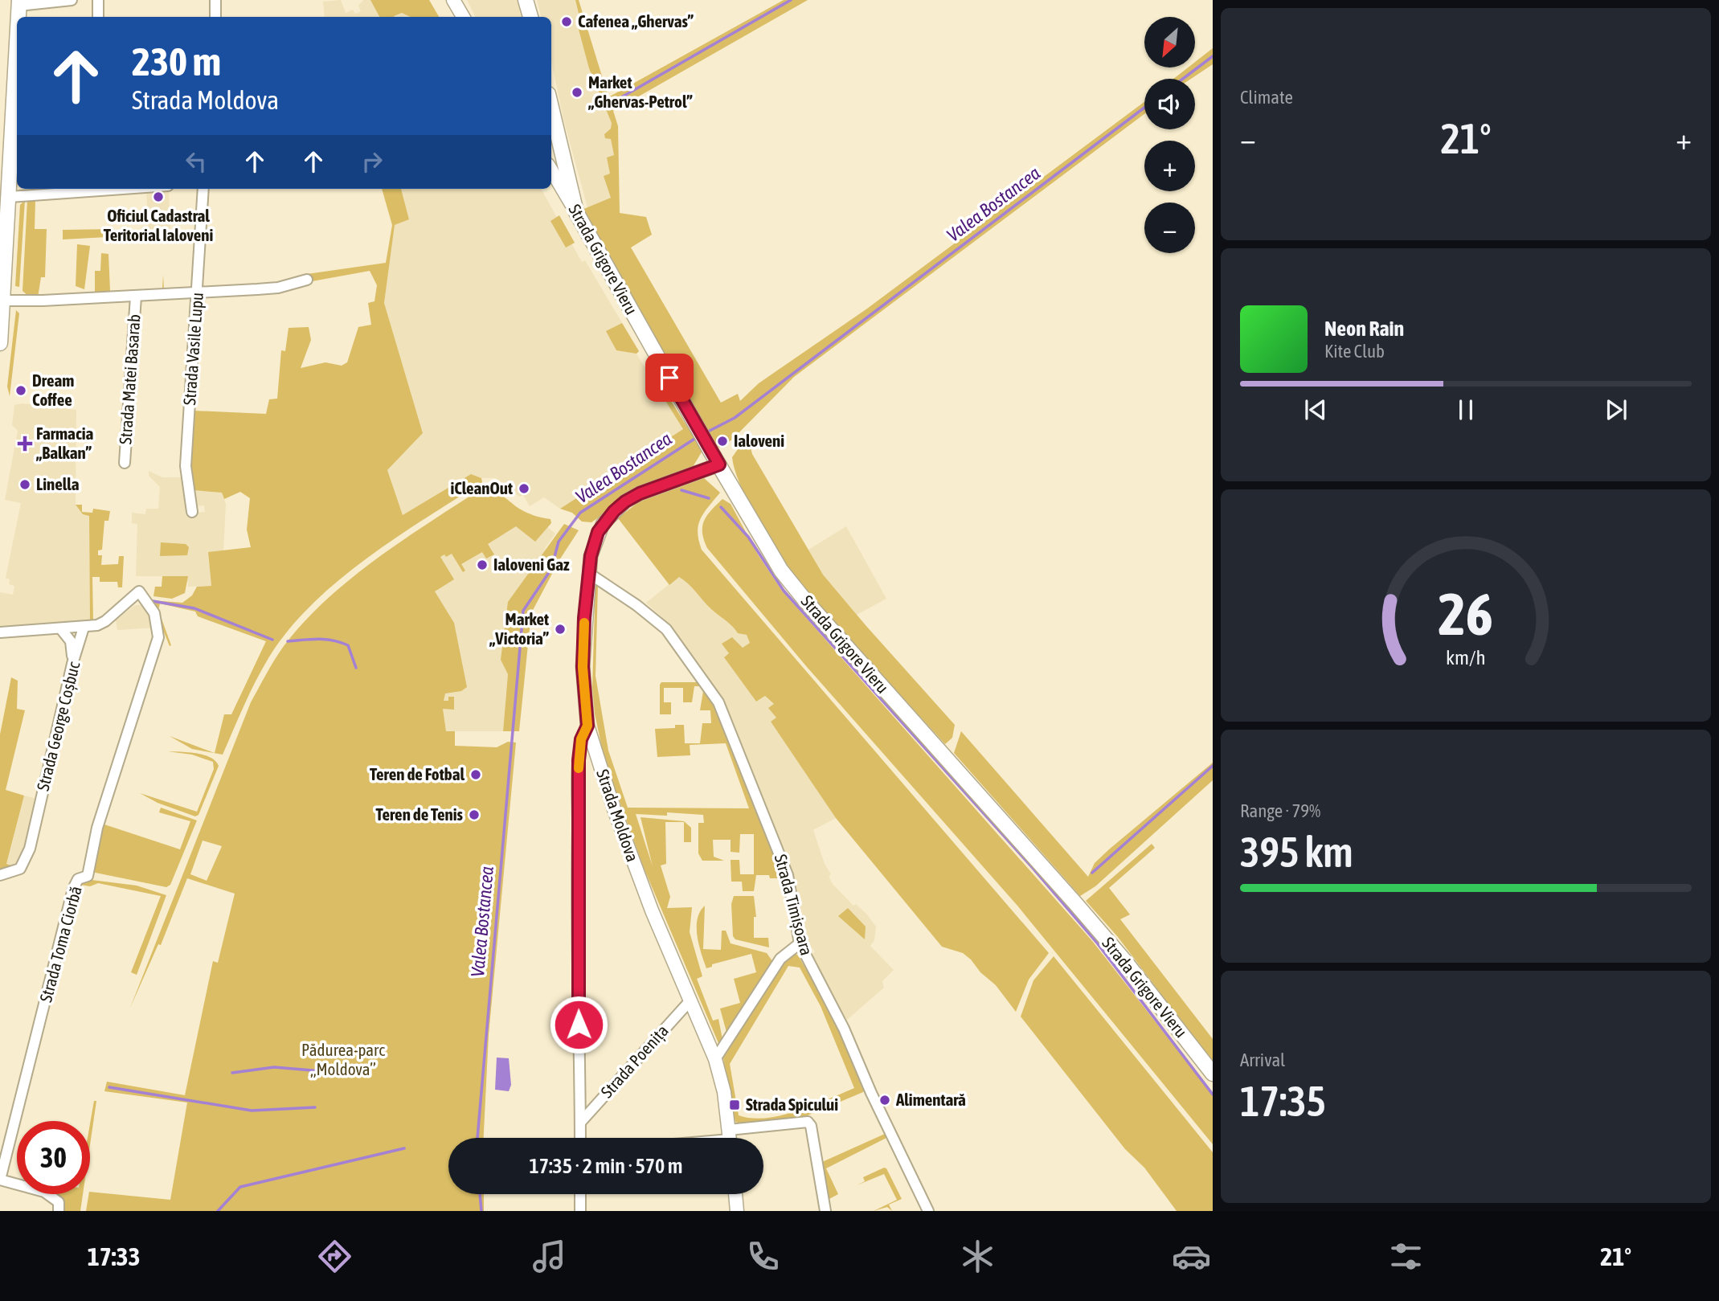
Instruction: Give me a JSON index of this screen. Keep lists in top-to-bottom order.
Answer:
{
  "streets": {
    "main road": ["Strada Grigore Vieru"],
    "street": [
      "Strada Vasile Lupu",
      "Strada Matei Basarab",
      "Strada George Coșbuc",
      "Strada Moldova",
      "Strada Timișoara",
      "Strada Toma Ciorbă",
      "Strada Poenița"
    ]
  },
  "crossings": [
    ["Strada Grigore Vieru", "Strada Moldova"],
    ["Strada Vasile Lupu", "Strada Matei Basarab"],
    ["Strada George Coșbuc", "Strada Toma Ciorbă"],
    ["Strada Moldova", "Strada Timișoara"],
    ["Strada Moldova", "Strada Poenița"]
  ],
  "water": ["Valea Bostancea"],
  "parks": ["Pădurea-parc „Moldova”"],
  "places": {
    "other": [
      "Cafenea „Ghervas”",
      "Market „Ghervas-Petrol”",
      "Oficiul Cadastral Teritorial Ialoveni",
      "Dream Coffee",
      "Ialoveni",
      "Linella",
      "iCleanOut",
      "Ialoveni Gaz",
      "Market „Victoria”",
      "Teren de Fotbal",
      "Teren de Tenis",
      "Alimentară"
    ],
    "health": ["Farmacia „Balkan”"],
    "transit": ["Strada Spicului"]
  },
  "north": "bottom left",
  "page": {
    "tile": [
      "Climate",
      ["Range · 79%", "395 km"],
      ["Arrival", "17:35"]
    ],
    "map_buttons": ["+", "−"],
    "turn": ["230 m", "Strada Moldova"],
    "heat": ["−", "21°", "+"],
    "song": ["Neon Rain", "Kite Club"],
    "limit": "30",
    "trip": "17:35 · 2 min · 570 m",
    "tabs": ["17:33", "21°"],
    "gauge": ["26", "km/h"]
  }
}
